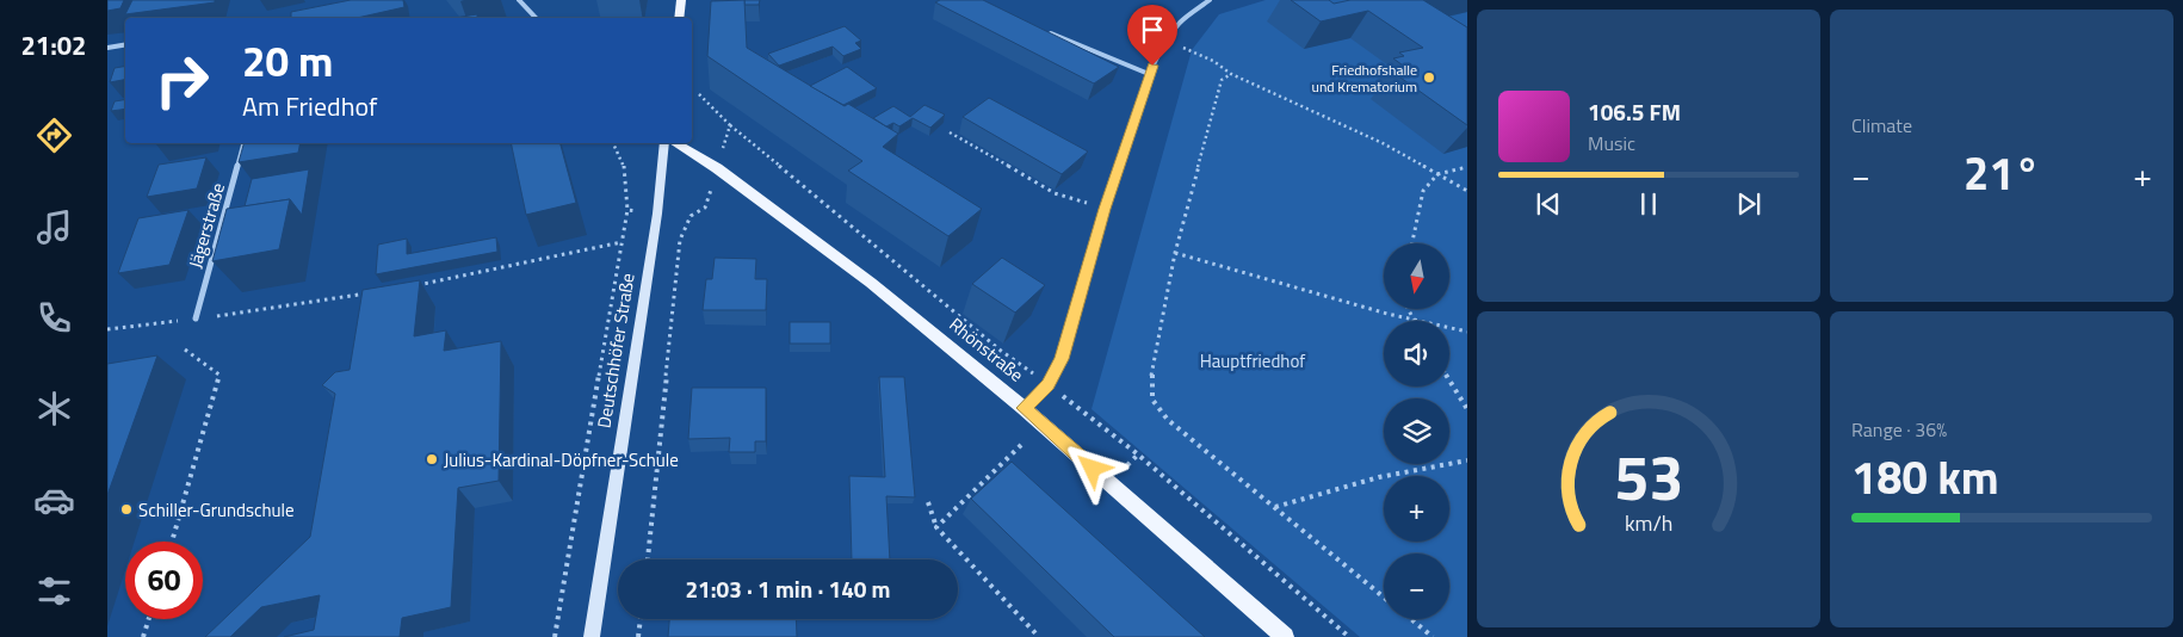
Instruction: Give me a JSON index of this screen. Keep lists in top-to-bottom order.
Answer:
{
  "streets": {
    "main road": ["Rhönstraße", "Deutschhöfer Straße"],
    "street": ["Jägerstraße"]
  },
  "parks": ["Hauptfriedhof"],
  "places": ["Friedhofshalle und Krematorium", "Julius-Kardinal-Döpfner-Schule", "Schiller-Grundschule"],
  "north": "bottom",
  "page": {
    "tabs": "21:02",
    "tile": [
      "Climate",
      ["Range · 36%", "180 km"]
    ],
    "turn": ["20 m", "Am Friedhof"],
    "song": ["106.5 FM", "Music"],
    "heat": ["−", "21°", "+"],
    "map_buttons": ["+", "−"],
    "limit": "60",
    "trip": "21:03 · 1 min · 140 m",
    "gauge": ["53", "km/h"]
  }
}
